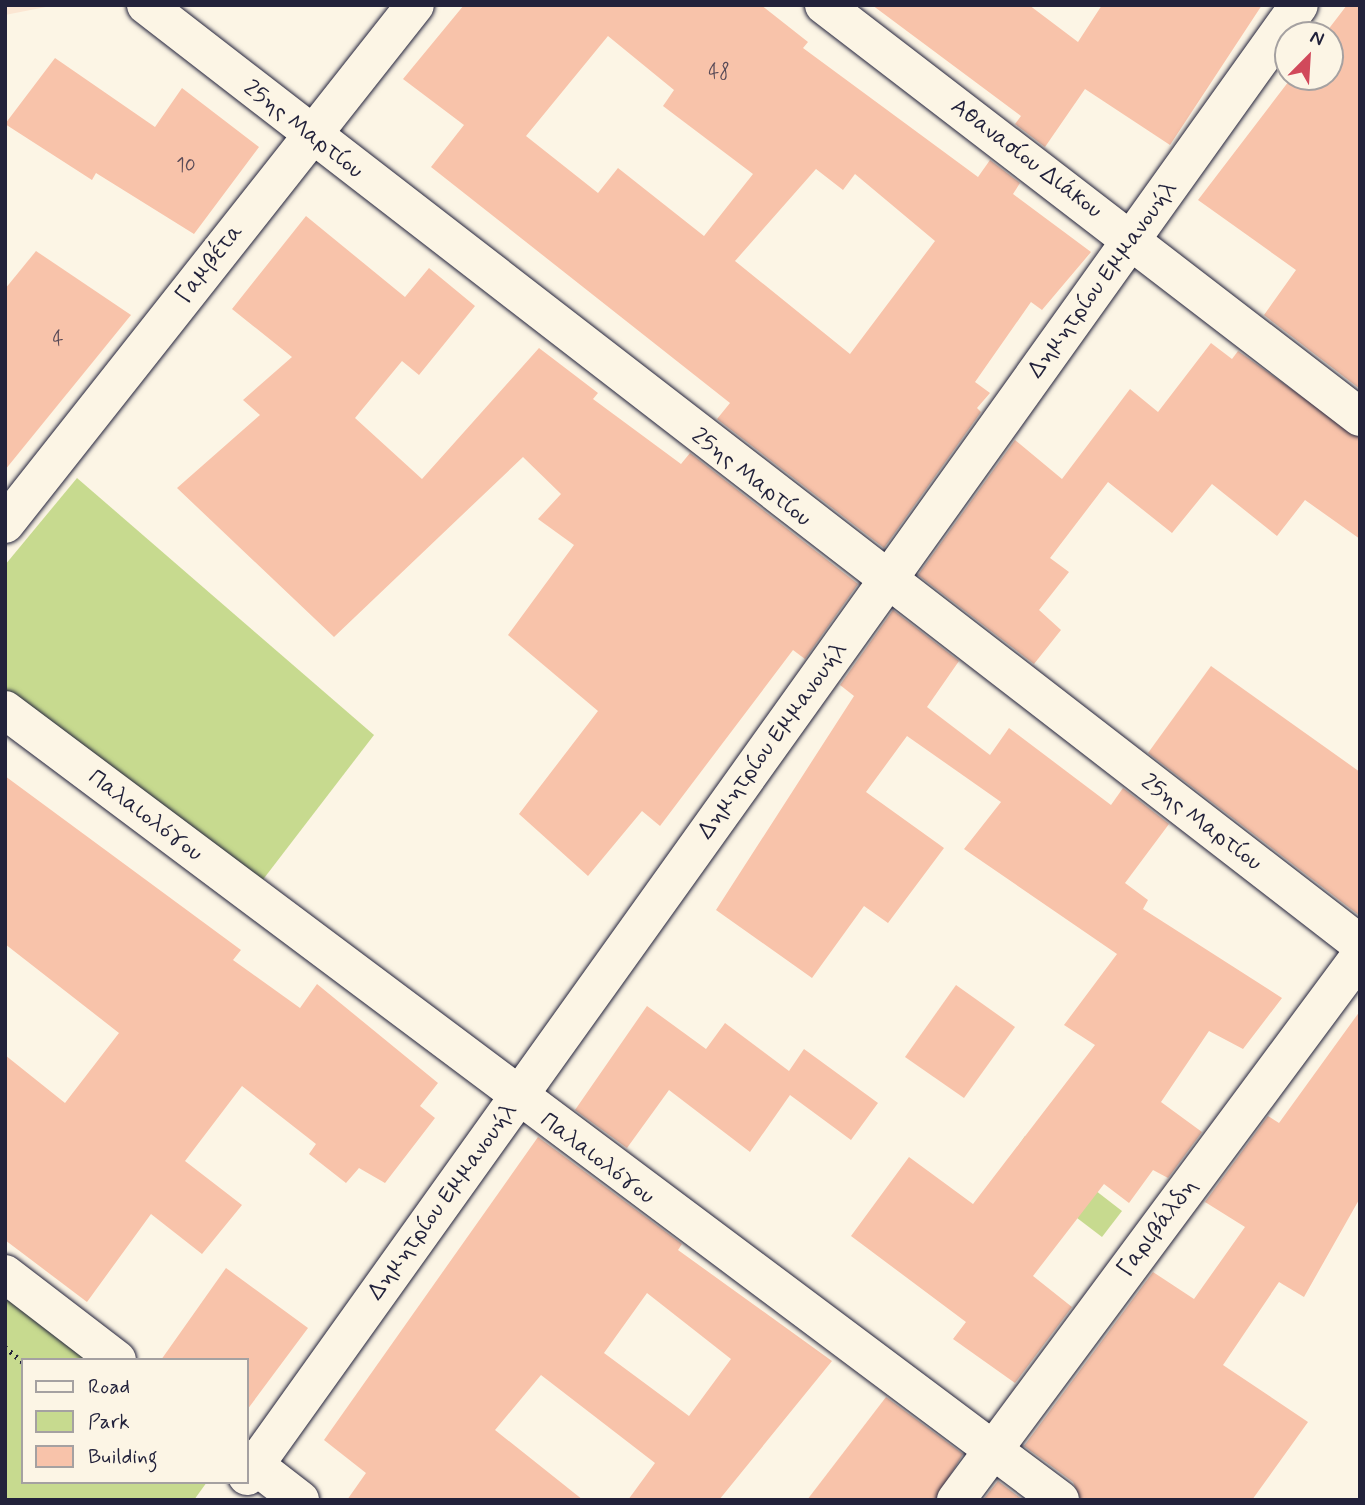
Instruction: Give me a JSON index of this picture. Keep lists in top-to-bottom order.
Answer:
{
  "streets": {
    "street": [
      "25ης Μαρτίου",
      "Αθανασίου Διάκου",
      "Γαμβέτα",
      "Δημητρίου Εμμανουήλ",
      "Παλαιολόγου",
      "Γαριβάλδη"
    ]
  },
  "crossings": [
    ["25ης Μαρτίου", "Γαμβέτα"],
    ["25ης Μαρτίου", "Δημητρίου Εμμανουήλ"],
    ["Αθανασίου Διάκου", "Δημητρίου Εμμανουήλ"],
    ["Δημητρίου Εμμανουήλ", "Παλαιολόγου"],
    ["Παλαιολόγου", "Γαριβάλδη"]
  ],
  "house_numbers": ["48", "10", "4"],
  "legend": ["Road", "Park", "Building"],
  "north": "top right"
}
